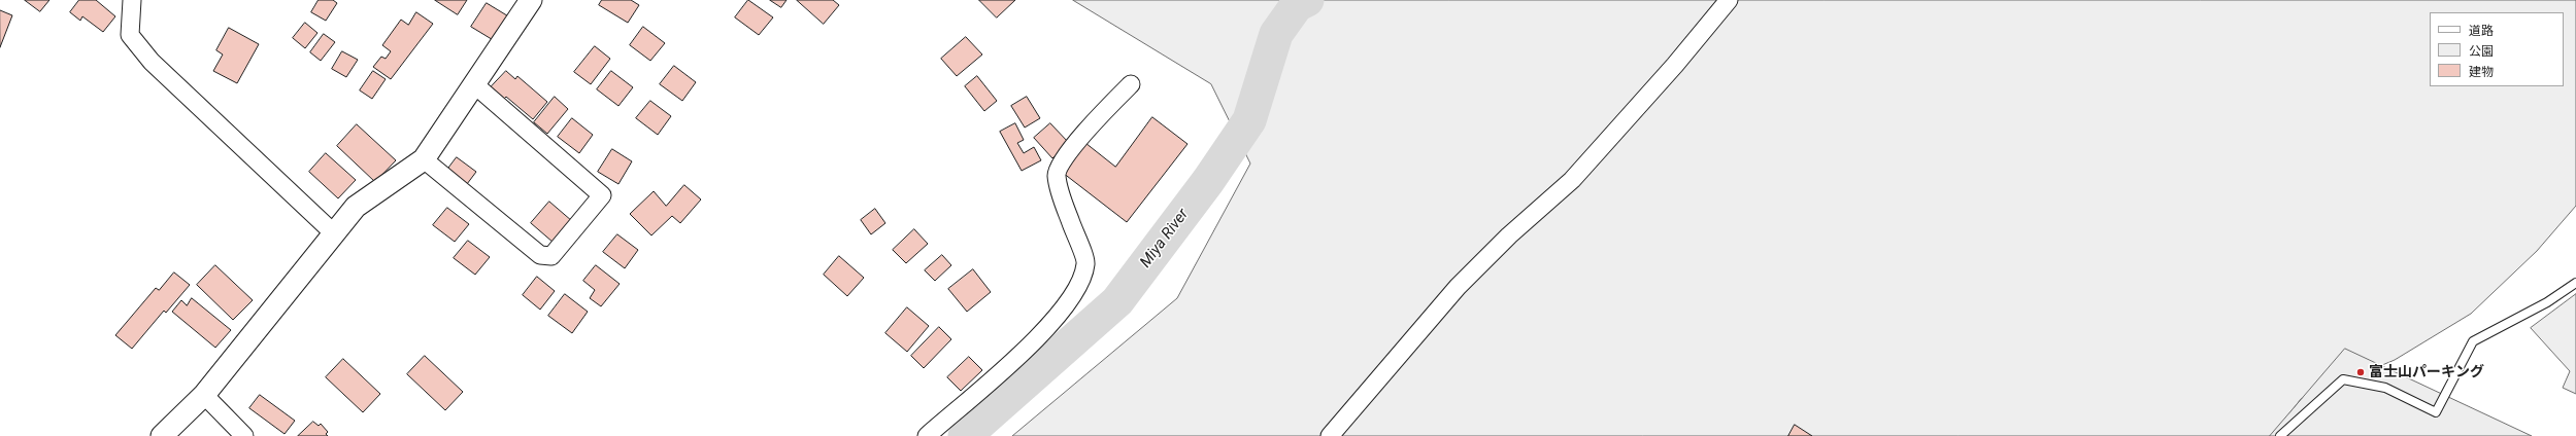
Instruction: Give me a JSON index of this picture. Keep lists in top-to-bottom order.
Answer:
{
  "water": ["Miya River"],
  "places": ["富士山パーキング"],
  "legend": ["道路", "公園", "建物"]
}
